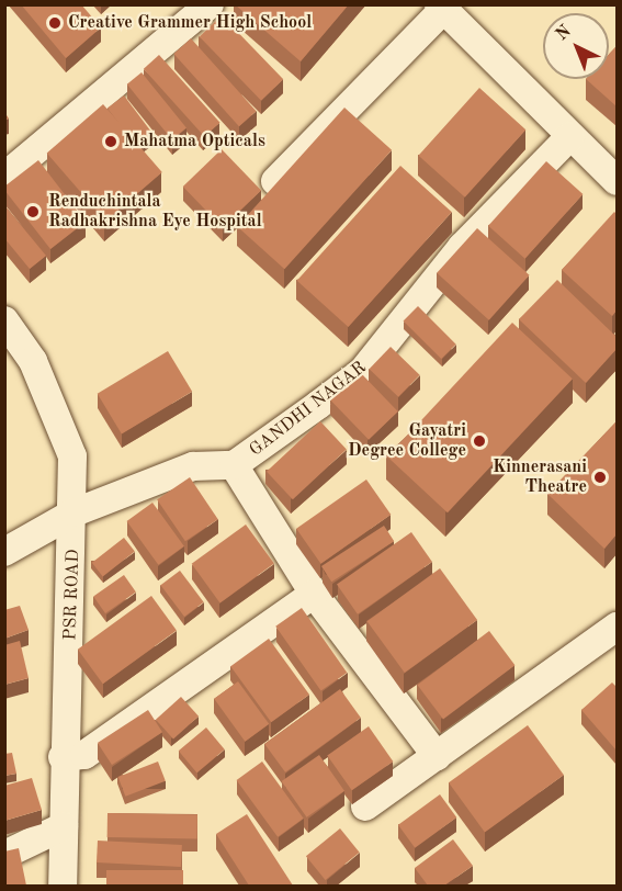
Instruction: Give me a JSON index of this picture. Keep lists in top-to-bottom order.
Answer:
{
  "streets": {
    "street": ["GANDHI NAGAR", "PSR ROAD"]
  },
  "crossings": [
    ["GANDHI NAGAR", "PSR ROAD"]
  ],
  "places": [
    "Creative Grammer High School",
    "Mahatma Opticals",
    "Renduchintala Radhakrishna Eye Hospital",
    "Gayatri Degree College",
    "Kinnerasani Theatre"
  ],
  "north": "top left"
}
